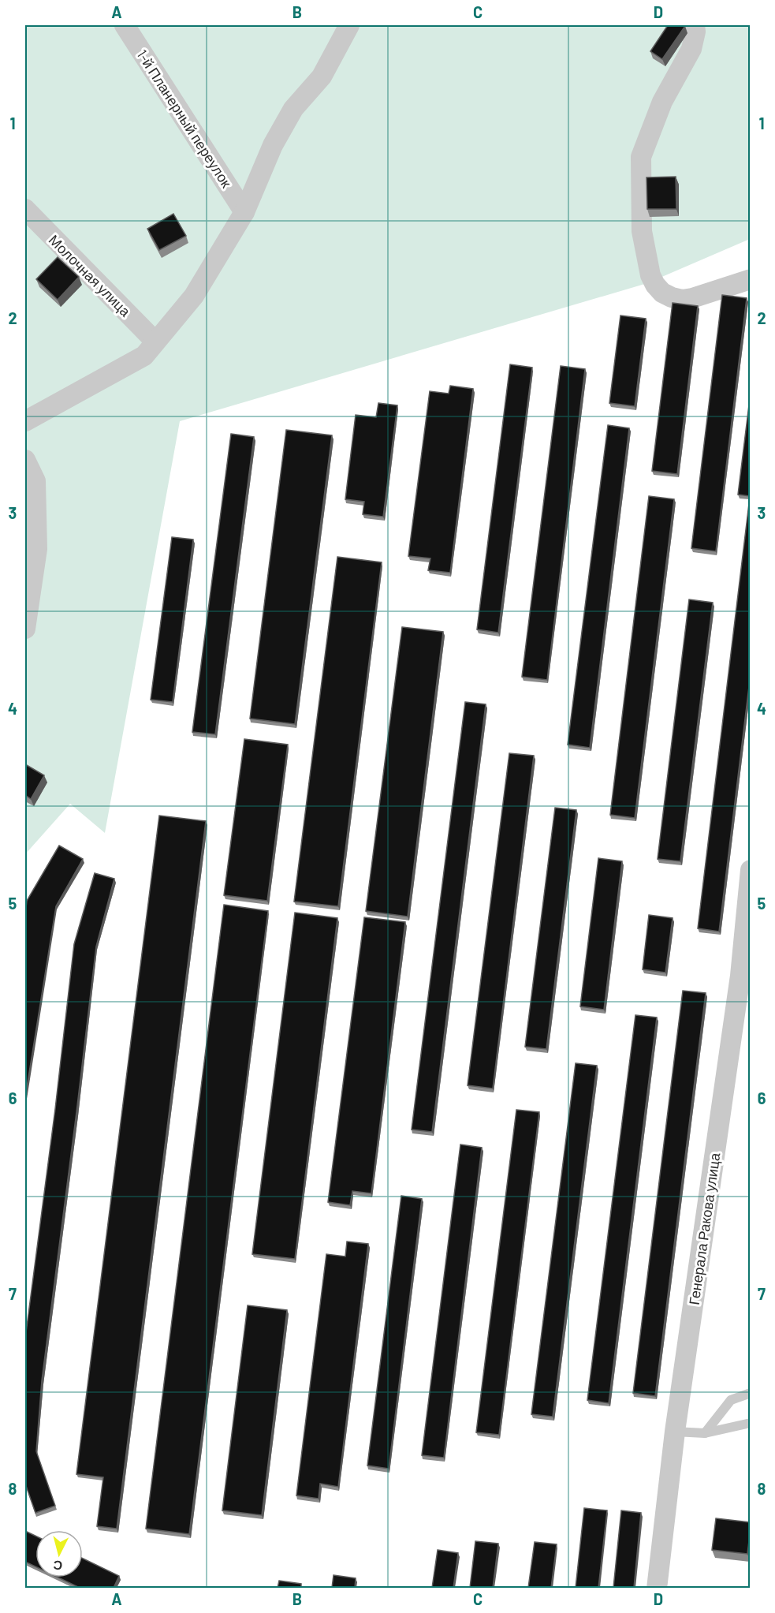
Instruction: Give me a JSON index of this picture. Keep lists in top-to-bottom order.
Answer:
{
  "streets": {
    "street": ["1-й Планерный переулок", "Молочная улица", "Генерала Ракова улица"]
  },
  "north": "bottom",
  "grid": {
    "columns": [
      "A",
      "B",
      "C",
      "D"
    ],
    "rows": [
      "1",
      "2",
      "3",
      "4",
      "5",
      "6",
      "7",
      "8"
    ]
  }
}
